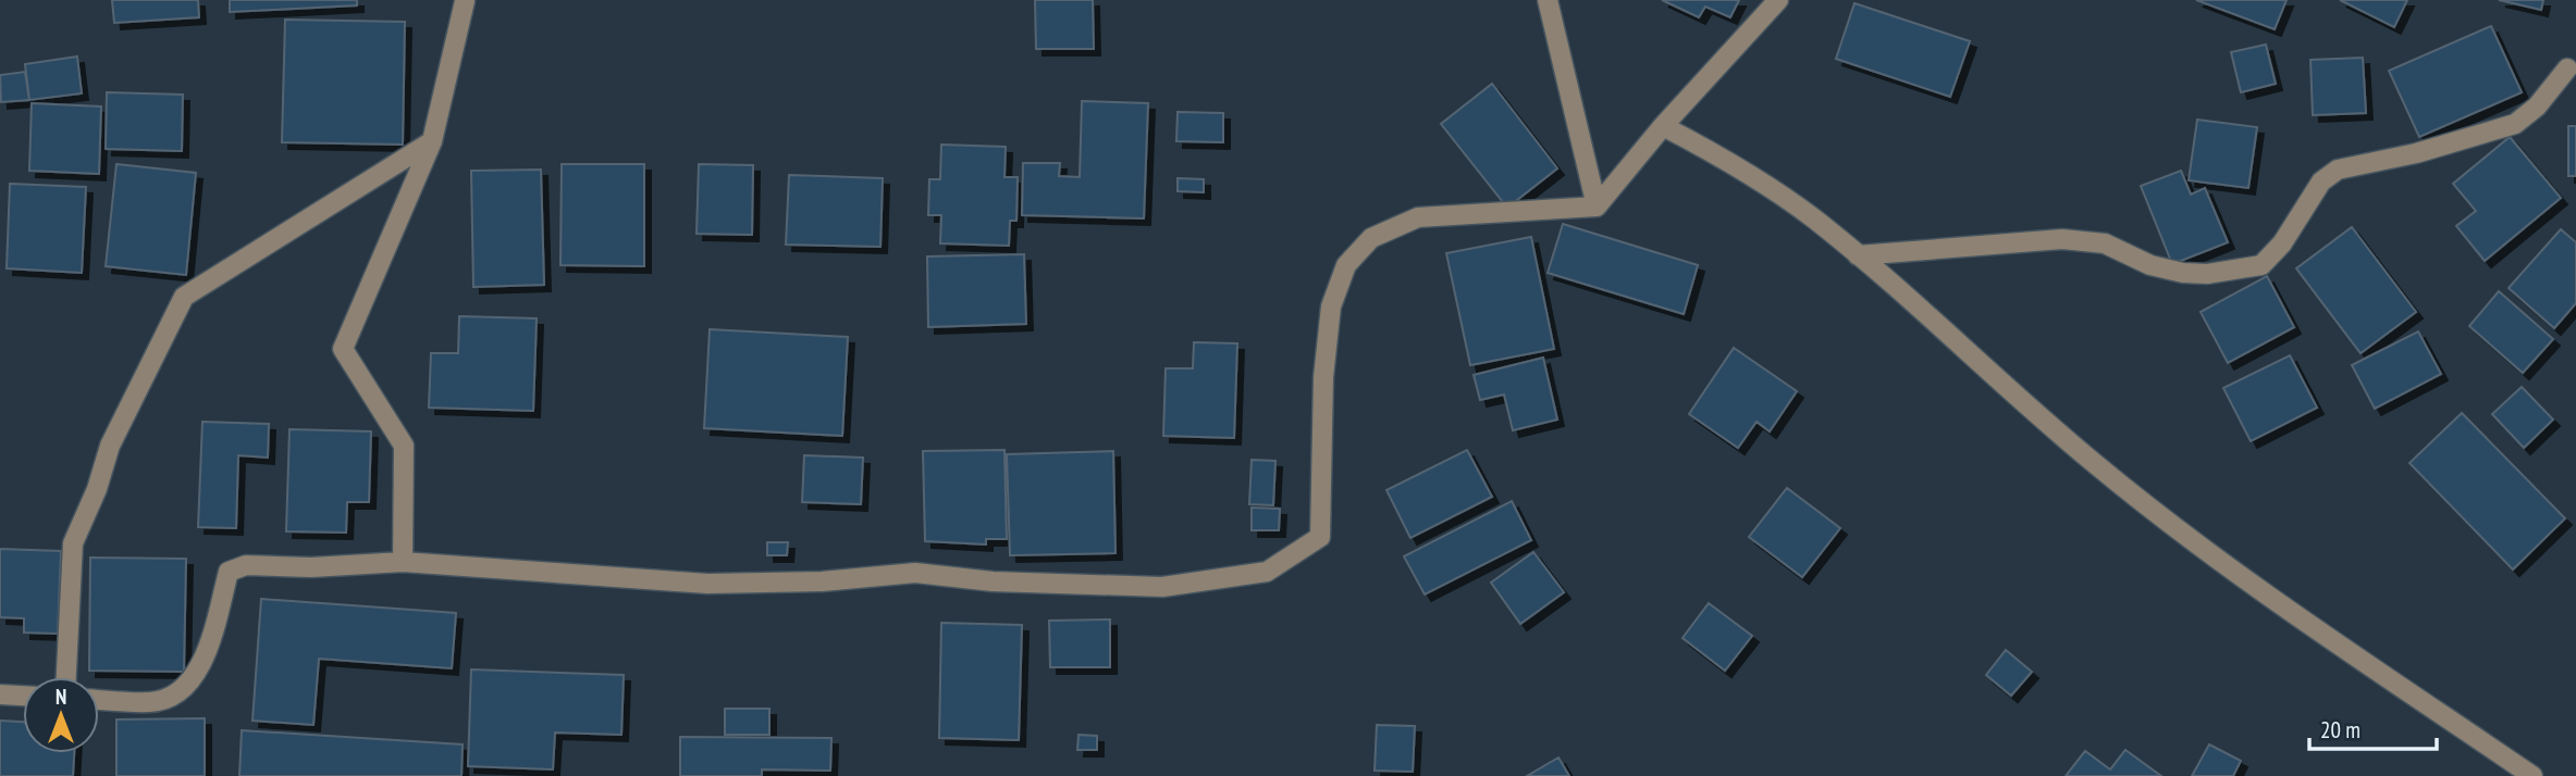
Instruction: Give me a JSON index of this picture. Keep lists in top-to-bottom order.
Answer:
{
  "scale_bar": "20 m",
  "north": "top"
}
